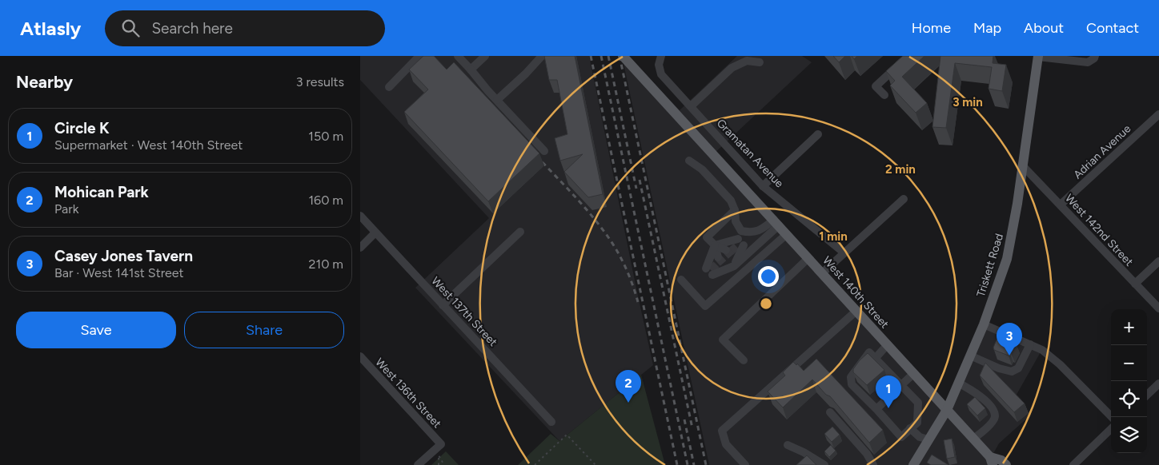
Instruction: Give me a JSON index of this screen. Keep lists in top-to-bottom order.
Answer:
{
  "streets": {
    "main road": ["Triskett Road", "West 140th Street"],
    "street": [
      "Adrian Avenue",
      "Gramatan Avenue",
      "West 142nd Street",
      "West 137th Street",
      "West 136th Street"
    ]
  },
  "crossings": [
    ["Adrian Avenue", "West 142nd Street"],
    ["West 142nd Street", "Triskett Road"],
    ["Triskett Road", "West 140th Street"]
  ],
  "page": {
    "header": "Atlasly",
    "search": "Search here",
    "nav": [
      "Home",
      "Map",
      "About",
      "Contact"
    ],
    "heading": ["Nearby", "3 results"],
    "list": [
      {
        "mark": "1",
        "name": "Circle K",
        "note": "Supermarket · West 140th Street",
        "value": "150 m"
      },
      {
        "mark": "2",
        "name": "Mohican Park",
        "note": "Park",
        "value": "160 m"
      },
      {
        "mark": "3",
        "name": "Casey Jones Tavern",
        "note": "Bar · West 141st Street",
        "value": "210 m"
      }
    ],
    "buttons": ["Save", "Share"],
    "map_buttons": ["+", "−"],
    "pins": ["3", "2", "1"]
  },
  "rings": ["3 min", "2 min", "1 min"]
}
